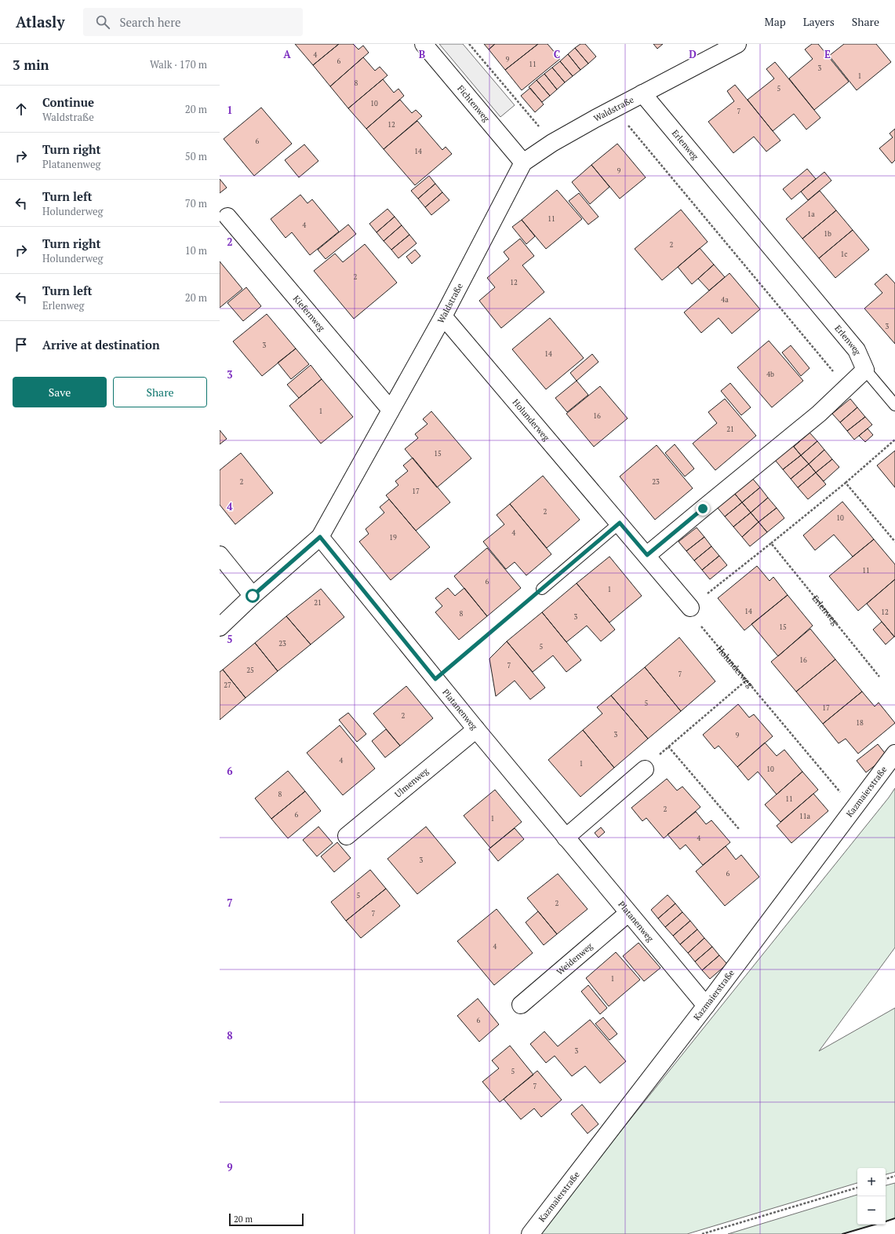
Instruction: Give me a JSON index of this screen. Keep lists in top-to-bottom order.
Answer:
{
  "streets": {
    "street": [
      "Fichtenweg",
      "Waldstraße",
      "Erlenweg",
      "Kiefernweg",
      "Holunderweg",
      "Platanenweg",
      "Ulmenweg",
      "Kazmaierstraße",
      "Weidenweg"
    ]
  },
  "crossings": [
    ["Fichtenweg", "Waldstraße"],
    ["Waldstraße", "Erlenweg"],
    ["Waldstraße", "Kiefernweg"],
    ["Waldstraße", "Holunderweg"],
    ["Waldstraße", "Platanenweg"],
    ["Holunderweg", "Kazmaierstraße"],
    ["Platanenweg", "Ulmenweg"],
    ["Platanenweg", "Kazmaierstraße"],
    ["Platanenweg", "Weidenweg"]
  ],
  "house_numbers": [
    "4",
    "9",
    "6",
    "11",
    "3",
    "1",
    "8",
    "5",
    "10",
    "7",
    "12",
    "6",
    "14",
    "9",
    "1a",
    "11",
    "4",
    "1b",
    "2",
    "1c",
    "2",
    "12",
    "4a",
    "3",
    "3",
    "14",
    "4b",
    "1",
    "16",
    "21",
    "15",
    "2",
    "23",
    "17",
    "2",
    "10",
    "4",
    "19",
    "11",
    "6",
    "1",
    "21",
    "14",
    "12",
    "8",
    "3",
    "15",
    "23",
    "5",
    "16",
    "7",
    "25",
    "7",
    "27",
    "5",
    "17",
    "2",
    "18",
    "3",
    "9",
    "4",
    "1",
    "10",
    "8",
    "11",
    "2",
    "6",
    "11a",
    "1",
    "4",
    "3",
    "6",
    "5",
    "2",
    "7",
    "4",
    "1",
    "6",
    "3",
    "5",
    "7"
  ],
  "scale_bar": "20 m",
  "page": {
    "header": "Atlasly",
    "search": "Search here",
    "nav": ["Map", "Layers", "Share"],
    "heading": ["3 min", "Walk · 170 m"],
    "list": [
      ["Continue", "Waldstraße", "20 m"],
      ["Turn right", "Platanenweg", "50 m"],
      ["Turn left", "Holunderweg", "70 m"],
      ["Turn right", "Holunderweg", "10 m"],
      ["Turn left", "Erlenweg", "20 m"],
      "Arrive at destination"
    ],
    "buttons": ["Save", "Share"],
    "map_buttons": ["+", "−"],
    "scale": "20 m"
  },
  "grid": {
    "columns": [
      "A",
      "B",
      "C",
      "D",
      "E"
    ],
    "rows": [
      "1",
      "2",
      "3",
      "4",
      "5",
      "6",
      "7",
      "8",
      "9"
    ]
  }
}
